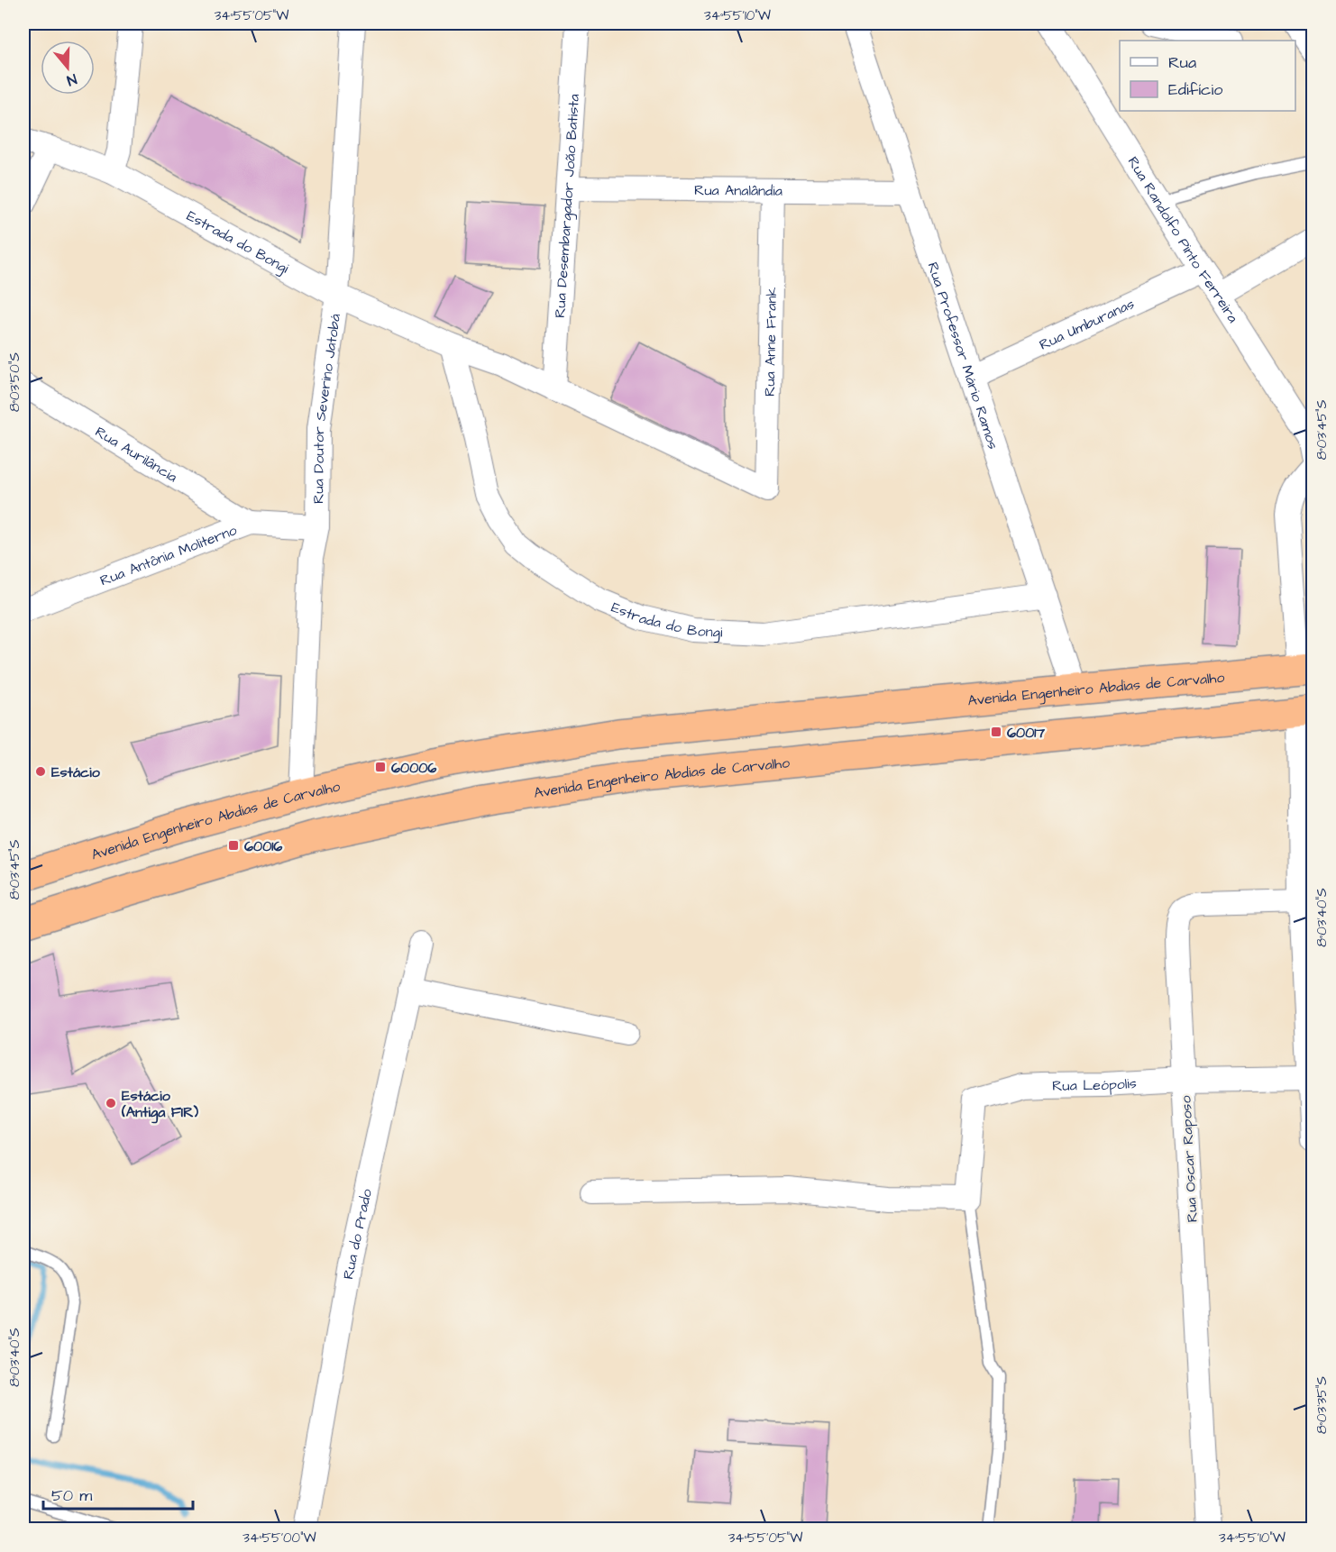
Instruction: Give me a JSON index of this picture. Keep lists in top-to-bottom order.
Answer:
{
  "streets": {
    "highway": ["Avenida Engenheiro Abdias de Carvalho"],
    "street": [
      "Rua Analândia",
      "Rua Desembargador João Batista",
      "Rua Randolfo Pinto Ferreira",
      "Estrada do Bongi",
      "Rua Umburanas",
      "Rua Anne Frank",
      "Rua Professor Mário Ramos",
      "Rua Doutor Severino Jatobá",
      "Rua Aurilância",
      "Rua Antônia Moliterno",
      "Rua Leópolis",
      "Rua Oscar Raposo",
      "Rua do Prado"
    ]
  },
  "crossings": [
    ["Rua Analândia", "Rua Desembargador João Batista"],
    ["Rua Analândia", "Rua Anne Frank"],
    ["Rua Analândia", "Rua Professor Mário Ramos"],
    ["Rua Desembargador João Batista", "Estrada do Bongi"],
    ["Rua Randolfo Pinto Ferreira", "Rua Umburanas"],
    ["Estrada do Bongi", "Rua Anne Frank"],
    ["Estrada do Bongi", "Rua Professor Mário Ramos"],
    ["Estrada do Bongi", "Rua Doutor Severino Jatobá"],
    ["Rua Umburanas", "Rua Professor Mário Ramos"],
    ["Rua Professor Mário Ramos", "Avenida Engenheiro Abdias de Carvalho"],
    ["Rua Doutor Severino Jatobá", "Rua Antônia Moliterno"],
    ["Rua Doutor Severino Jatobá", "Avenida Engenheiro Abdias de Carvalho"],
    ["Rua Aurilância", "Rua Antônia Moliterno"],
    ["Rua Leópolis", "Rua Oscar Raposo"]
  ],
  "places": {
    "transit": ["60017", "60006", "60016"],
    "other": ["Estácio", "Estácio (Antiga FIR)"]
  },
  "legend": ["Rua", "Edifício"],
  "scale_bar": "50 m",
  "north": "bottom",
  "coordinates": [
    "34°55'05\"W",
    "34°55'10\"W",
    "8°03'50\"S",
    "8°03'45\"S",
    "8°03'40\"S",
    "8°03'35\"S",
    "34°55'00\"W"
  ]
}
